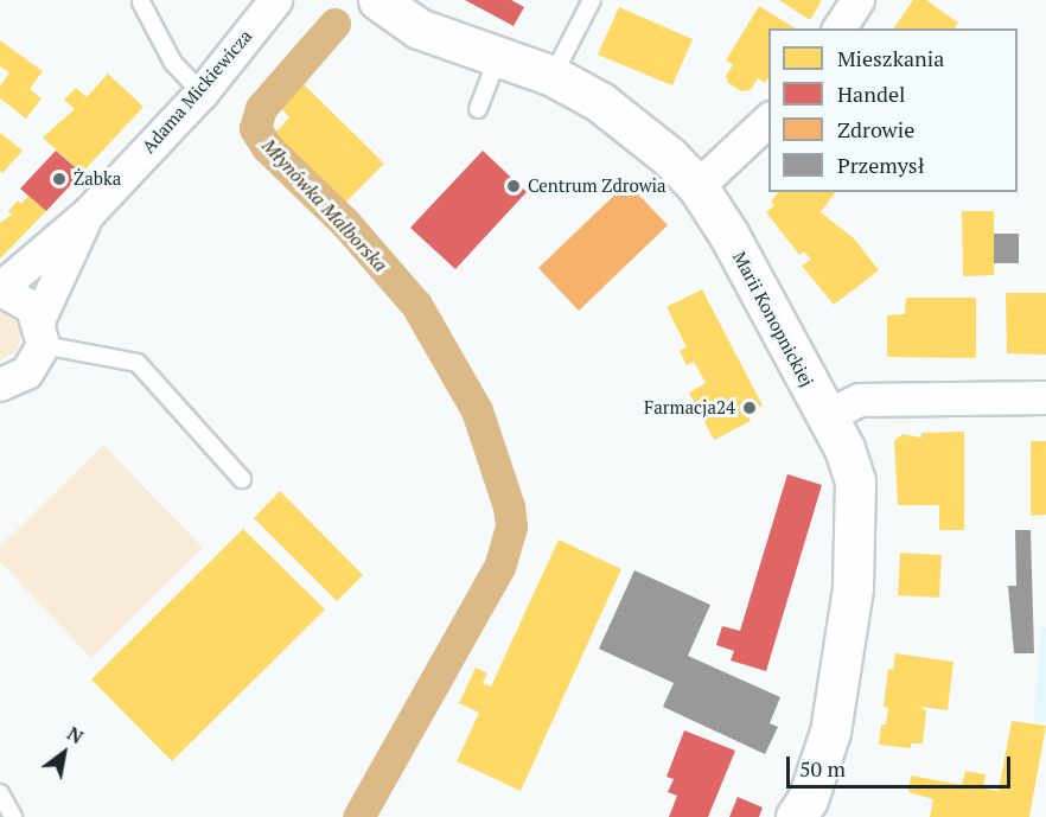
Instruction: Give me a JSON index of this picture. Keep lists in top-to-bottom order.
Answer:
{
  "streets": {
    "street": ["Adama Mickiewicza", "Marii Konopnickiej"]
  },
  "water": ["Młynówka Malborska"],
  "places": ["Żabka", "Centrum Zdrowia", "Farmacja24"],
  "legend": [
    "Mieszkania",
    "Handel",
    "Zdrowie",
    "Przemysł"
  ],
  "scale_bar": "50 m",
  "north": "top right"
}
